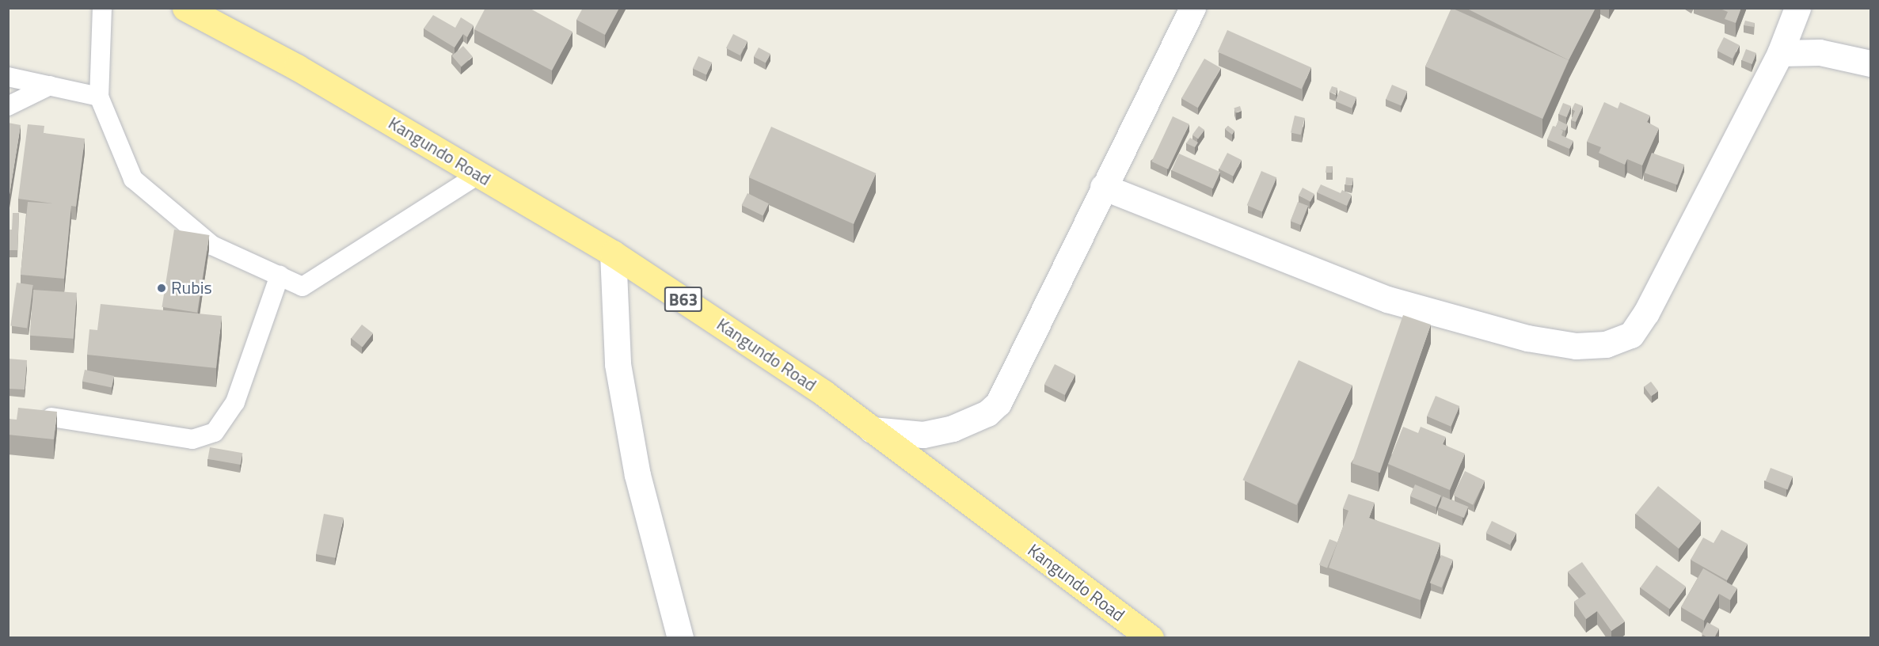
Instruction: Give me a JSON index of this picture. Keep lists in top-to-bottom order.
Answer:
{
  "streets": {
    "highway": ["Kangundo Road", "B63"]
  },
  "places": ["Rubis"]
}
